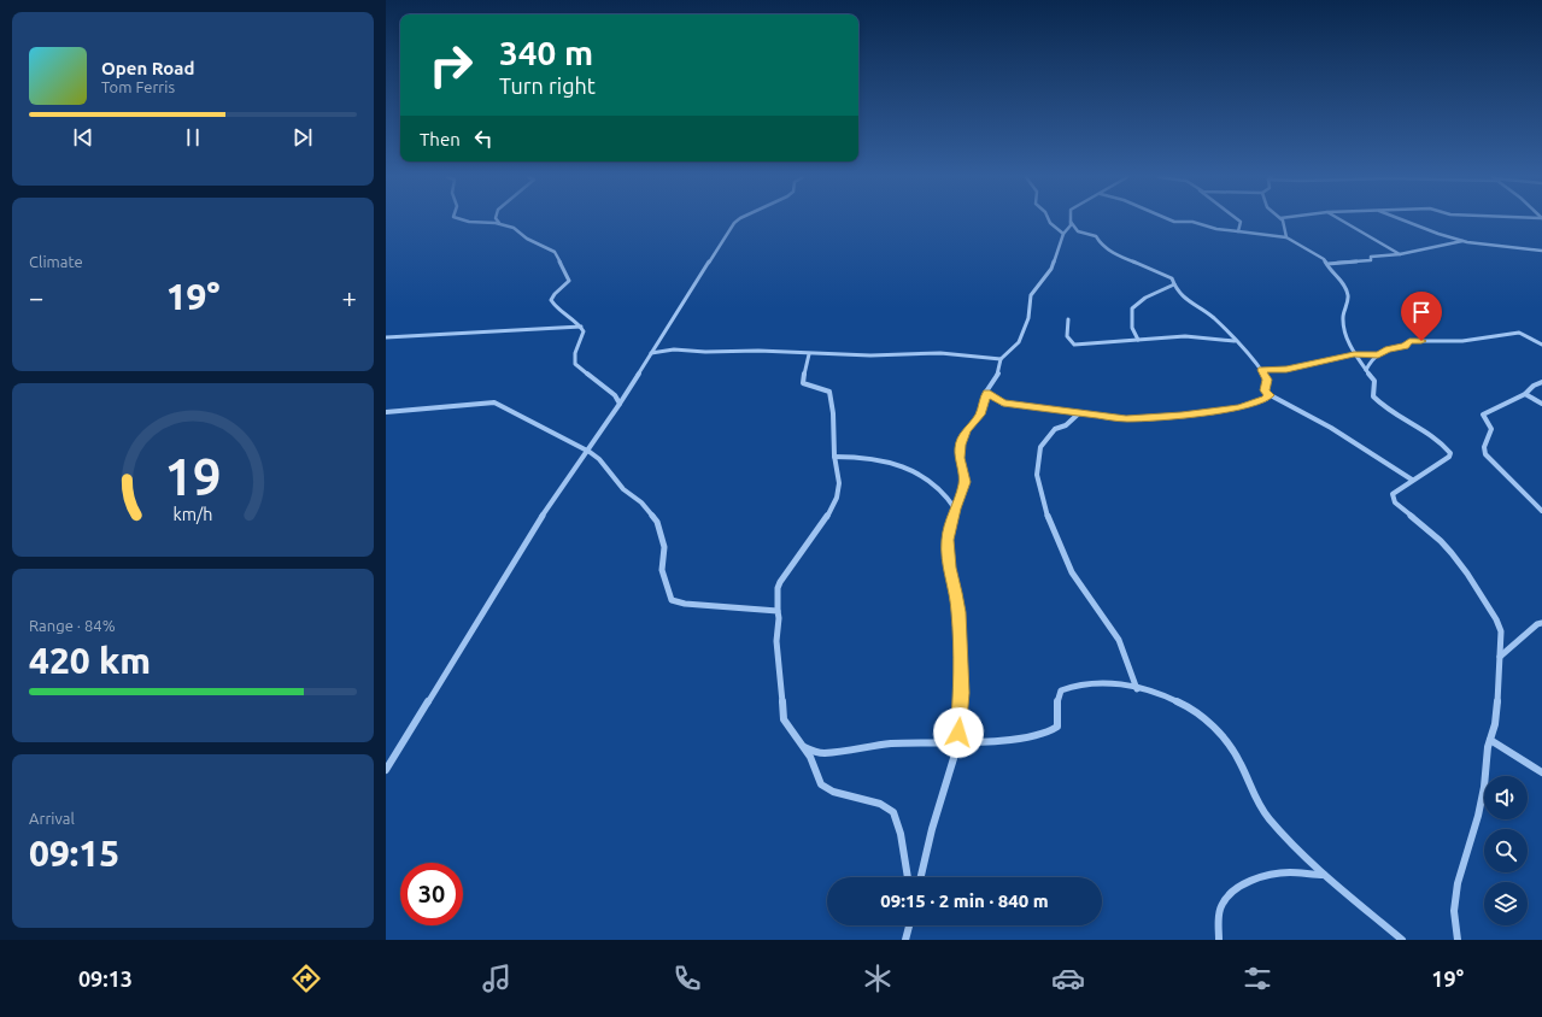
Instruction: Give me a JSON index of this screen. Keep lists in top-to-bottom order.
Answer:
{
  "page": {
    "turn": ["340 m", "Turn right"],
    "song": ["Open Road", "Tom Ferris"],
    "then": "Then",
    "tile": [
      "Climate",
      ["Range · 84%", "420 km"],
      ["Arrival", "09:15"]
    ],
    "heat": ["−", "19°", "+"],
    "limit": "30",
    "trip": "09:15 · 2 min · 840 m",
    "tabs": ["09:13", "19°"],
    "gauge": ["19", "km/h"]
  }
}
